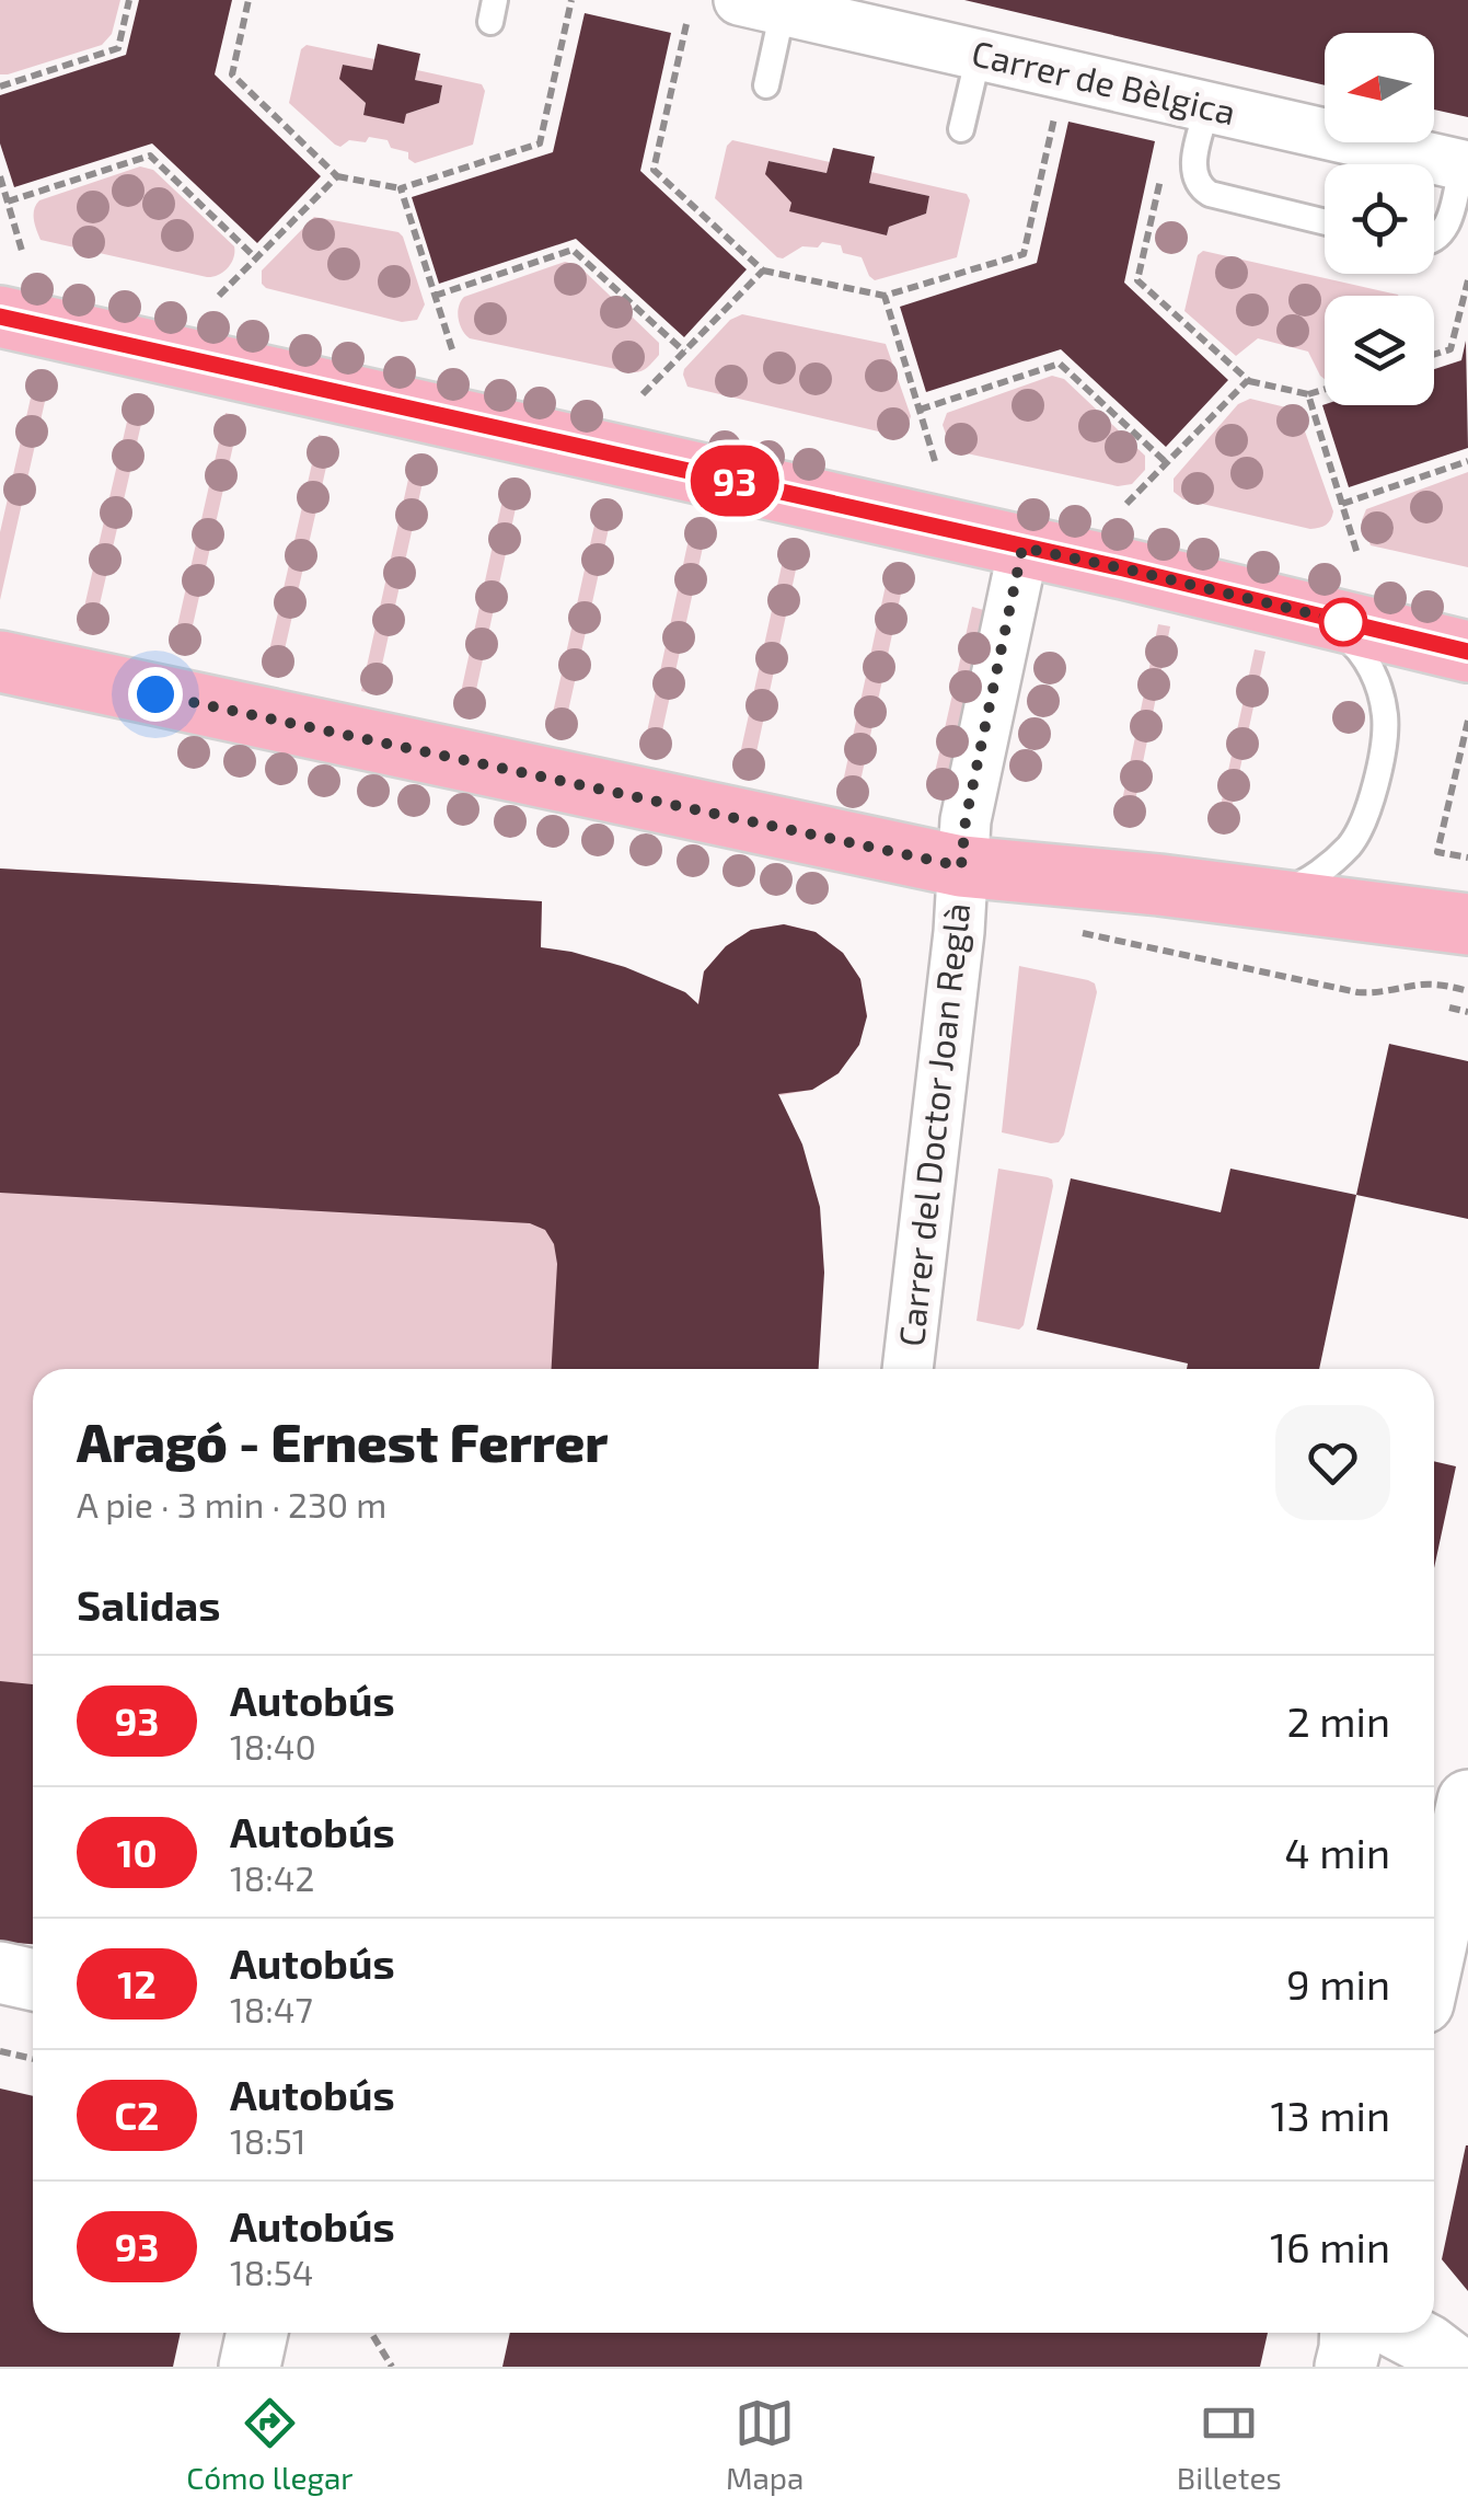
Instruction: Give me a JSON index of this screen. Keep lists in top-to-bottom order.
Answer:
{
  "streets": {
    "street": ["Carrer de Bèlgica", "Carrer del Doctor Joan Reglà"]
  },
  "lines": ["bus line 93"],
  "north": "left",
  "page": {
    "on_map": "93",
    "heading": [
      ["Aragó - Ernest Ferrer", "A pie · 3 min · 230 m"],
      "Salidas"
    ],
    "list": [
      {
        "mark": "93",
        "name": "Autobús",
        "note": "18:40",
        "value": "2 min"
      },
      {
        "mark": "10",
        "name": "Autobús",
        "note": "18:42",
        "value": "4 min"
      },
      {
        "mark": "12",
        "name": "Autobús",
        "note": "18:47",
        "value": "9 min"
      },
      {
        "mark": "C2",
        "name": "Autobús",
        "note": "18:51",
        "value": "13 min"
      },
      {
        "mark": "93",
        "name": "Autobús",
        "note": "18:54",
        "value": "16 min"
      }
    ],
    "tabs": ["Cómo llegar", "Mapa", "Billetes"]
  }
}
